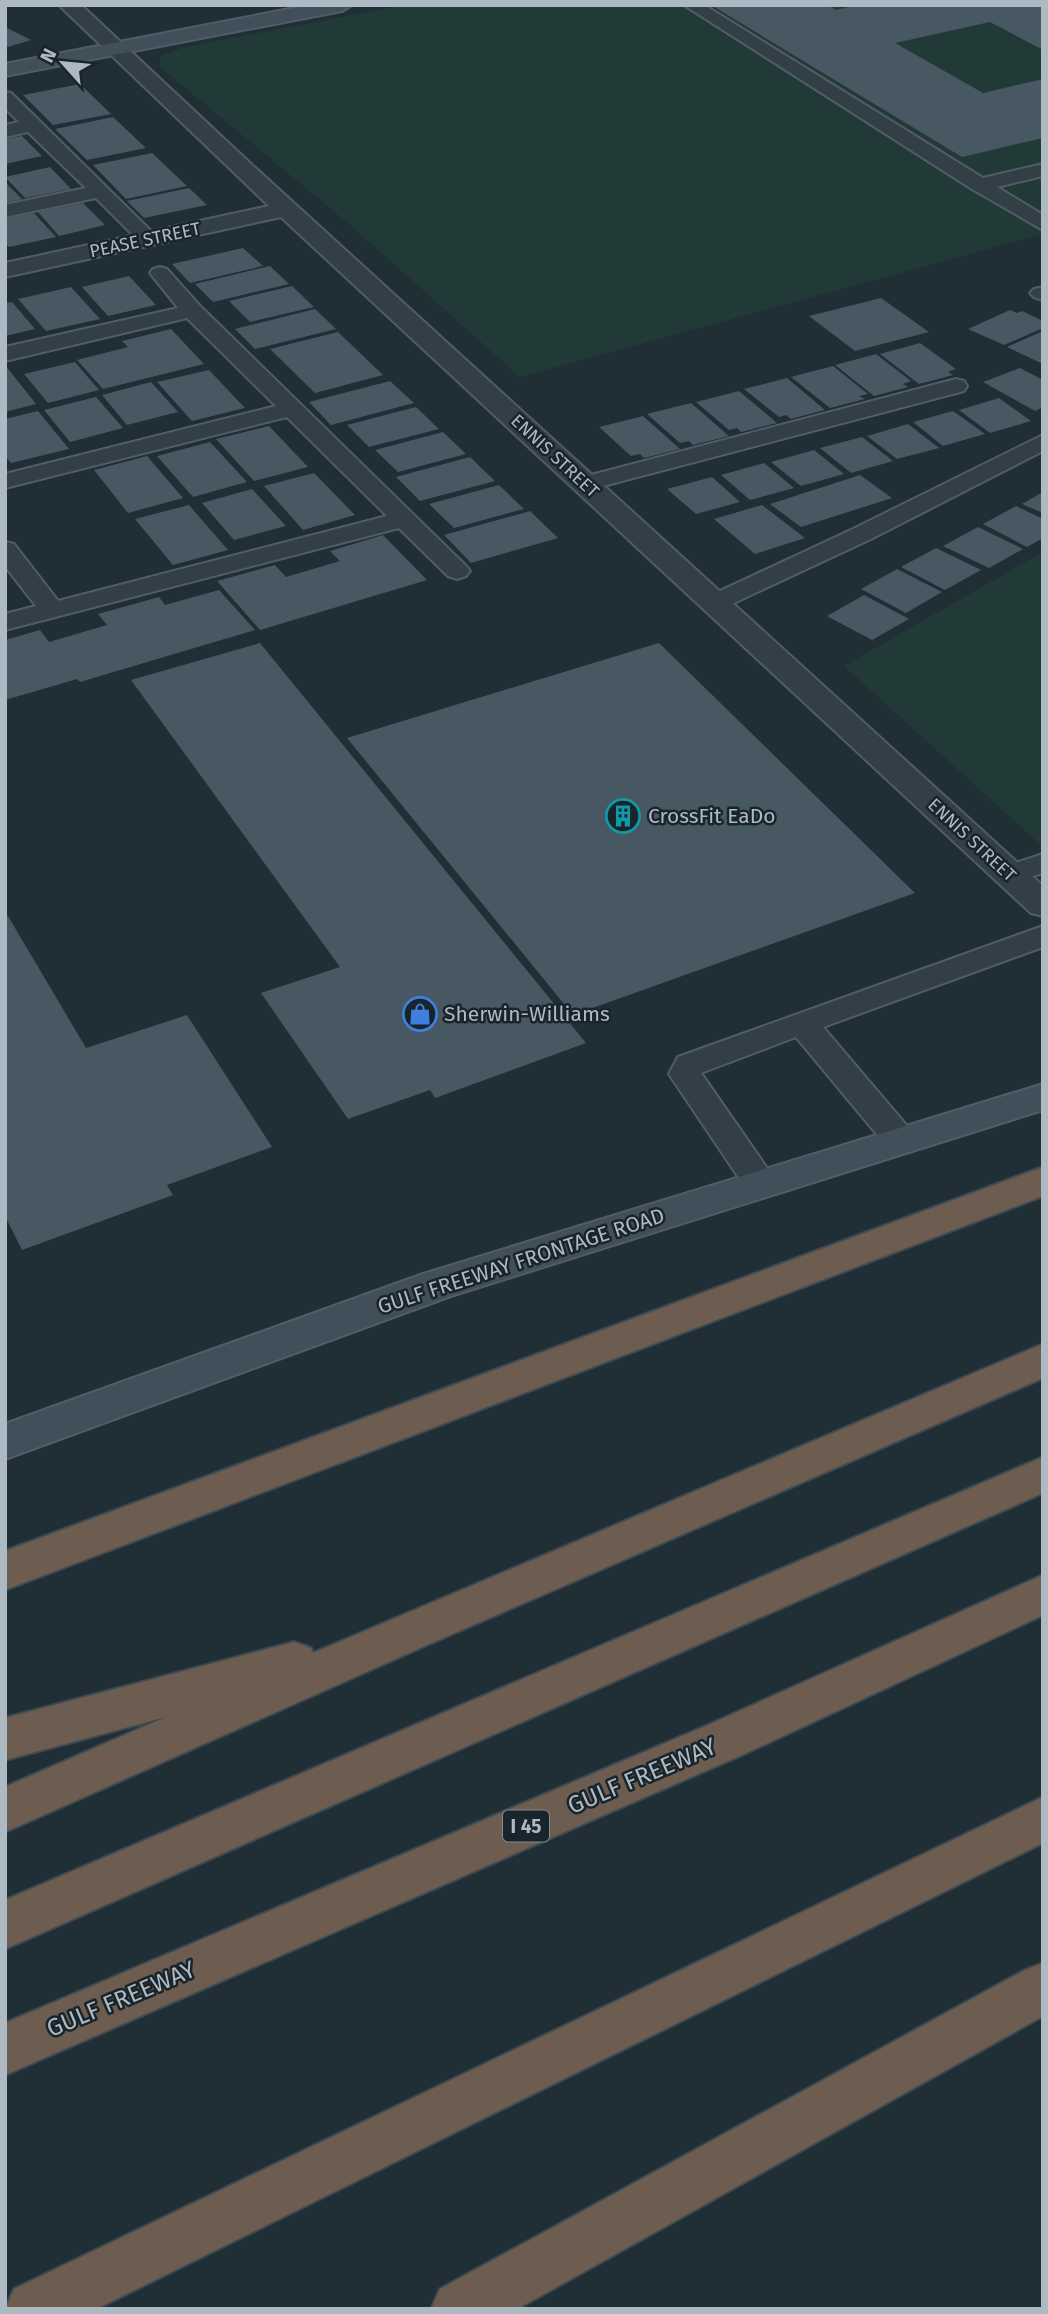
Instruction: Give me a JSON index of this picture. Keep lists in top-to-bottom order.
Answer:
{
  "streets": {
    "highway": ["GULF FREEWAY", "I 45"],
    "main road": ["GULF FREEWAY FRONTAGE ROAD"],
    "street": ["PEASE STREET", "ENNIS STREET"]
  },
  "crossings": [
    ["PEASE STREET", "ENNIS STREET"]
  ],
  "places": {
    "building": ["CrossFit EaDo"],
    "shop": ["Sherwin-Williams"]
  },
  "north": "top left"
}
